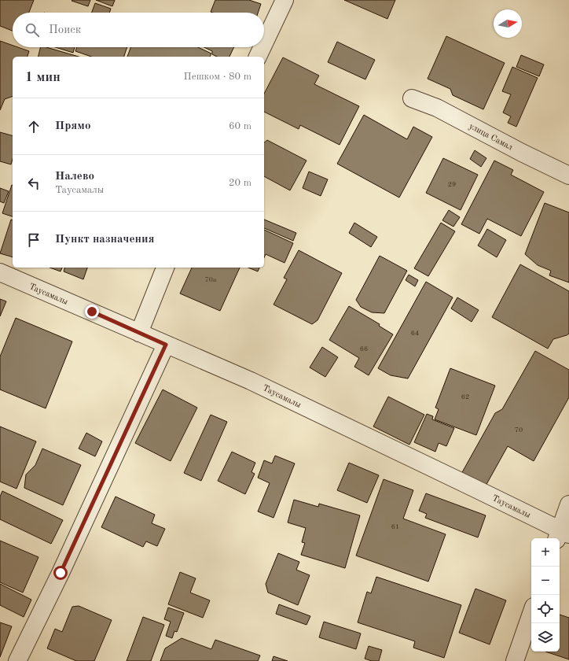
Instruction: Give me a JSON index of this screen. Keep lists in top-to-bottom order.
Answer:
{
  "streets": {
    "street": ["улица Самал", "Таусамалы"]
  },
  "house_numbers": [
    "29",
    "70а",
    "64",
    "66",
    "62",
    "70",
    "61"
  ],
  "north": "right",
  "page": {
    "search": "Поиск",
    "heading": ["1 мин", "Пешком · 80 m"],
    "list": [
      ["Прямо", "60 m"],
      ["Налево", "Таусамалы", "20 m"],
      "Пункт назначения"
    ],
    "map_buttons": ["+", "−"]
  }
}
